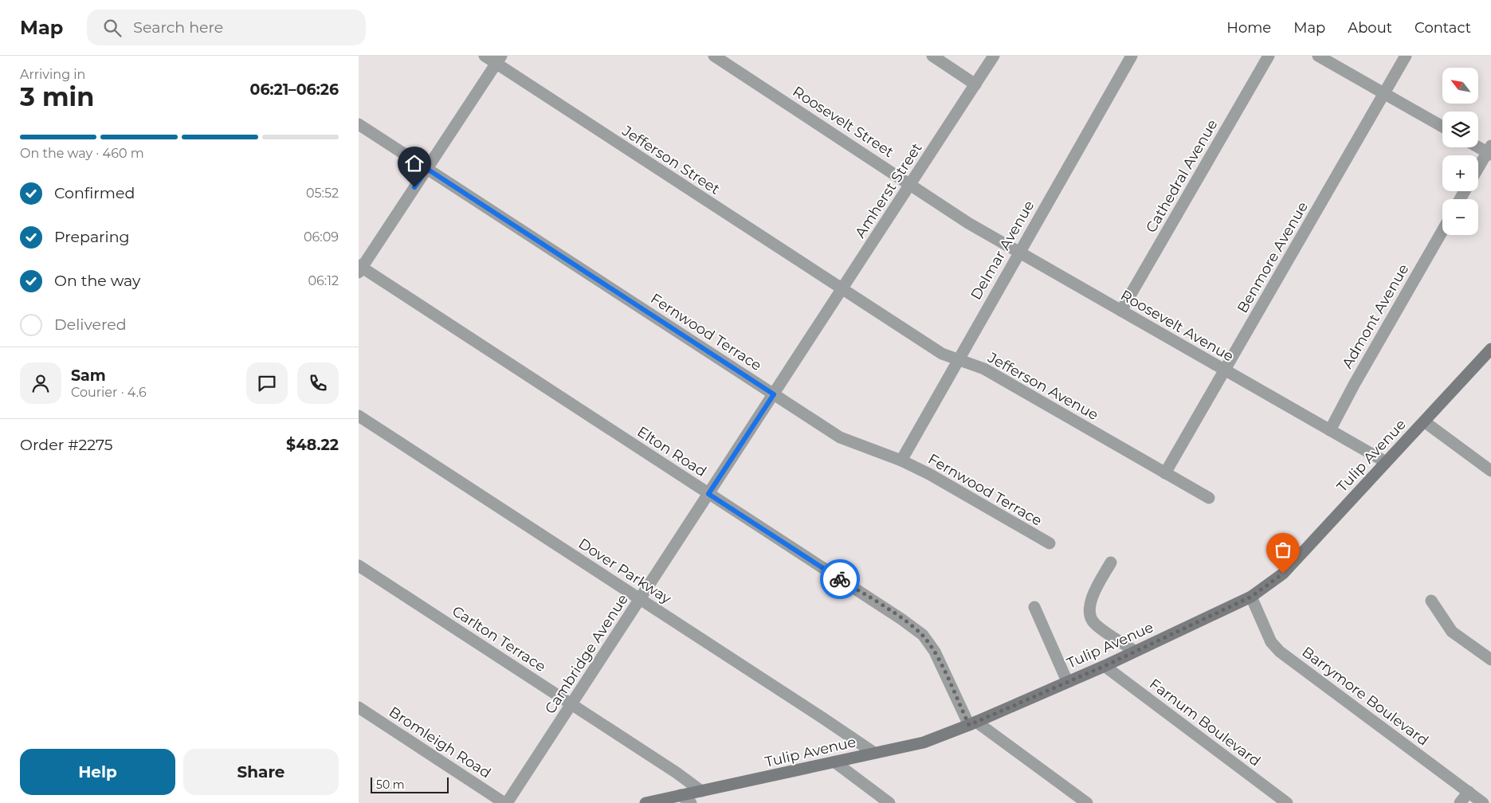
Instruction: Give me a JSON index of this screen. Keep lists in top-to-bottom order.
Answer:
{
  "streets": {
    "main road": ["Tulip Avenue"],
    "street": [
      "Roosevelt Street",
      "Jefferson Street",
      "Cathedral Avenue",
      "Amherst Street",
      "Delmar Avenue",
      "Benmore Avenue",
      "Admont Avenue",
      "Roosevelt Avenue",
      "Fernwood Terrace",
      "Jefferson Avenue",
      "Elton Road",
      "Dover Parkway",
      "Carlton Terrace",
      "Cambridge Avenue",
      "Barrymore Boulevard",
      "Farnum Boulevard",
      "Bromleigh Road"
    ]
  },
  "crossings": [
    ["Roosevelt Street", "Amherst Street"],
    ["Roosevelt Street", "Roosevelt Avenue"],
    ["Jefferson Street", "Amherst Street"],
    ["Jefferson Street", "Jefferson Avenue"],
    ["Cathedral Avenue", "Roosevelt Avenue"],
    ["Amherst Street", "Jefferson Avenue"],
    ["Amherst Street", "Cambridge Avenue"],
    ["Delmar Avenue", "Roosevelt Avenue"],
    ["Delmar Avenue", "Fernwood Terrace"],
    ["Delmar Avenue", "Jefferson Avenue"],
    ["Benmore Avenue", "Roosevelt Avenue"],
    ["Benmore Avenue", "Jefferson Avenue"],
    ["Admont Avenue", "Roosevelt Avenue"],
    ["Roosevelt Avenue", "Tulip Avenue"],
    ["Fernwood Terrace", "Cambridge Avenue"],
    ["Elton Road", "Tulip Avenue"],
    ["Elton Road", "Cambridge Avenue"],
    ["Tulip Avenue", "Dover Parkway"],
    ["Tulip Avenue", "Carlton Terrace"],
    ["Tulip Avenue", "Barrymore Boulevard"],
    ["Tulip Avenue", "Farnum Boulevard"],
    ["Dover Parkway", "Cambridge Avenue"],
    ["Carlton Terrace", "Cambridge Avenue"],
    ["Cambridge Avenue", "Bromleigh Road"]
  ],
  "scale_bar": "50 m",
  "north": "top left",
  "page": {
    "header": "Map",
    "search": "Search here",
    "nav": [
      "Home",
      "Map",
      "About",
      "Contact"
    ],
    "heading": ["3 min", "Arriving in", "06:21–06:26"],
    "panel": [
      "Sam",
      "Courier · 4.6",
      "Order #2275",
      "$48.22"
    ],
    "map_buttons": ["+", "−"],
    "bar": "On the way · 460 m",
    "list": [
      ["Confirmed", "05:52"],
      ["Preparing", "06:09"],
      ["On the way", "06:12"],
      "Delivered"
    ],
    "buttons": ["Help", "Share"],
    "scale": "50 m"
  }
}
